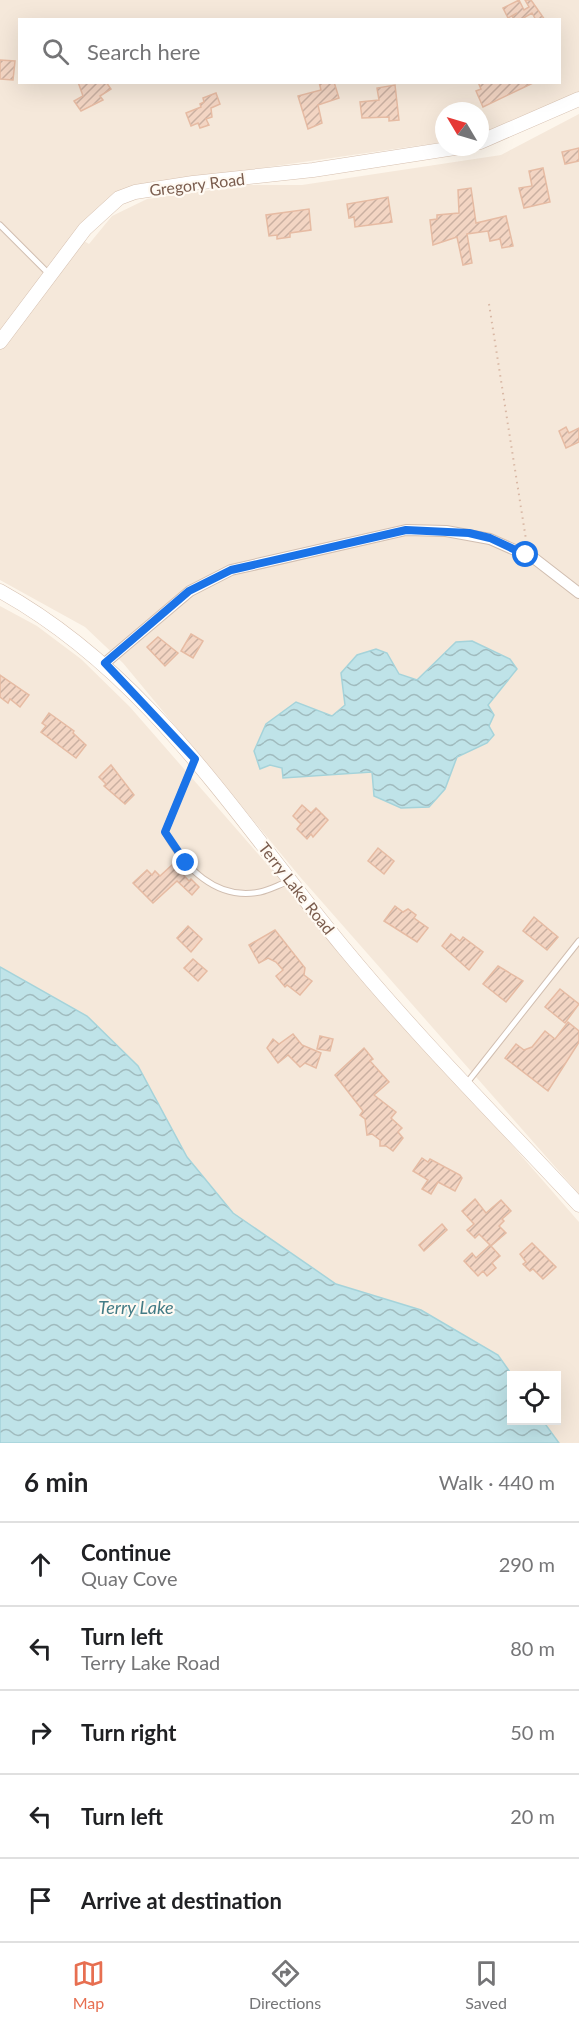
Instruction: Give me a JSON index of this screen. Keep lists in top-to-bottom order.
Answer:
{
  "streets": {
    "main road": ["Gregory Road", "Terry Lake Road"]
  },
  "water": ["Terry Lake"],
  "north": "top left",
  "page": {
    "search": "Search here",
    "heading": ["6 min", "Walk · 440 m"],
    "list": [
      ["Continue", "Quay Cove", "290 m"],
      ["Turn left", "Terry Lake Road", "80 m"],
      ["Turn right", "50 m"],
      ["Turn left", "20 m"],
      "Arrive at destination"
    ],
    "nav": ["Map", "Directions", "Saved"]
  }
}
